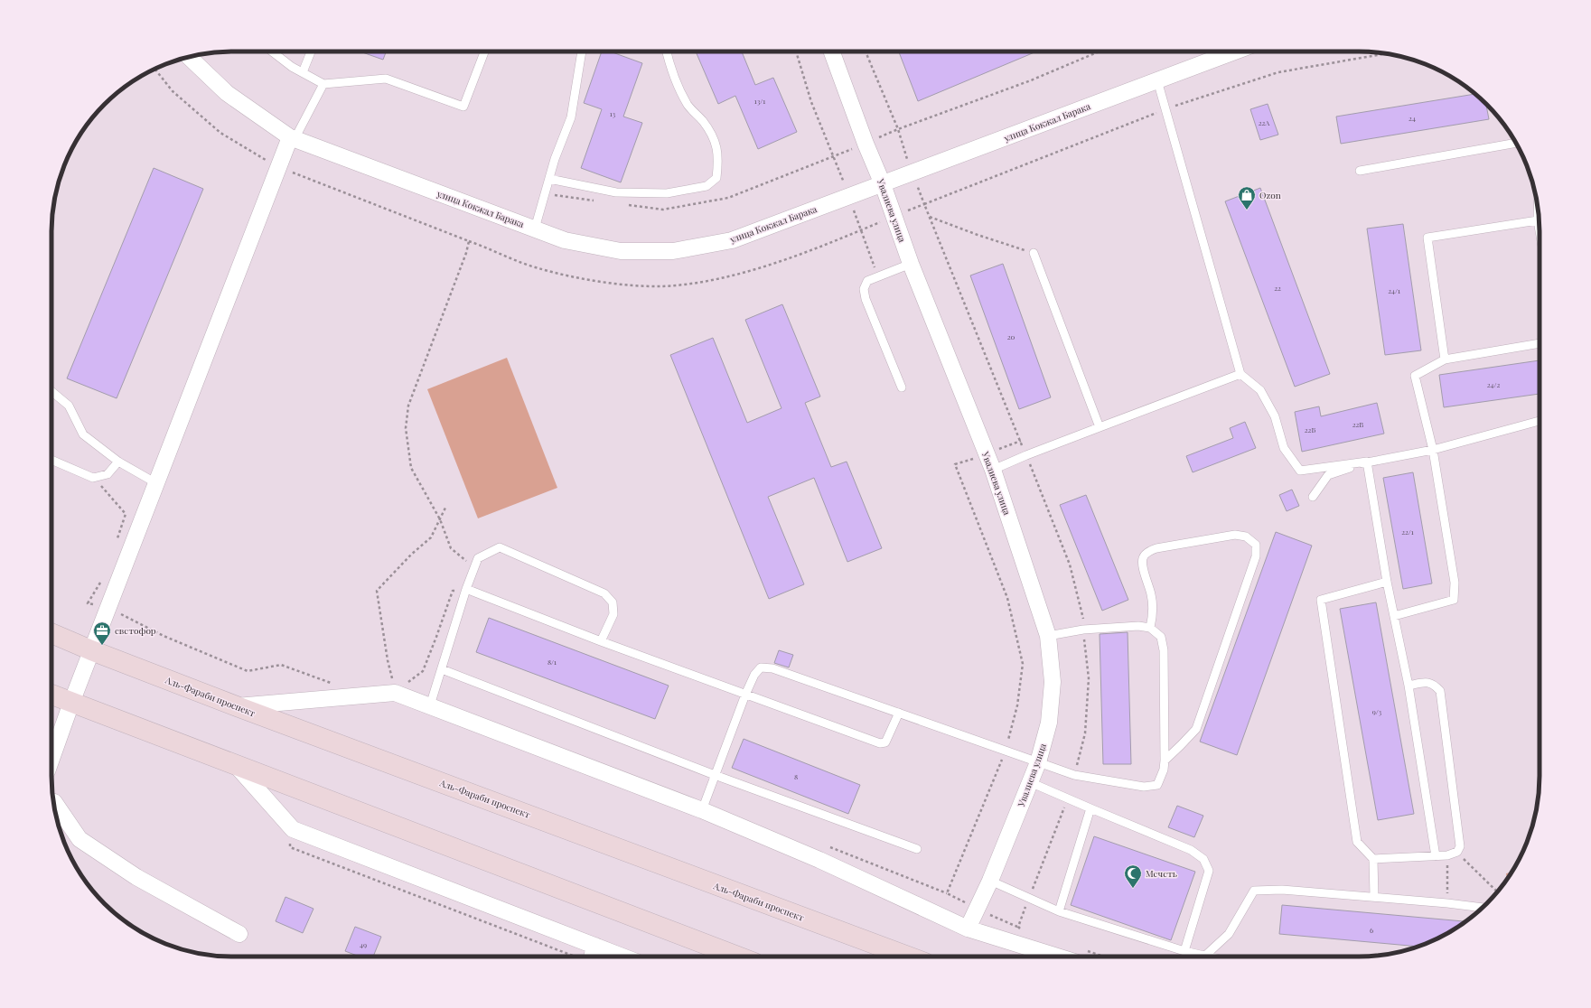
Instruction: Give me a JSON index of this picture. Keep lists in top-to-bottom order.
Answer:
{
  "streets": {
    "street": ["улица Кокжал Барака", "Увалиева улица", "Аль-Фараби проспект"]
  },
  "crossings": [
    ["улица Кокжал Барака", "Увалиева улица"]
  ],
  "places": {
    "shop": ["Ozon"],
    "office": ["светофор"],
    "mosque": ["Мечеть"]
  },
  "house_numbers": [
    "13/1",
    "13",
    "24",
    "22А",
    "22",
    "24/1",
    "20",
    "24/2",
    "22В",
    "22Б",
    "22/1",
    "8/1",
    "9/3",
    "8",
    "6",
    "49"
  ]
}
